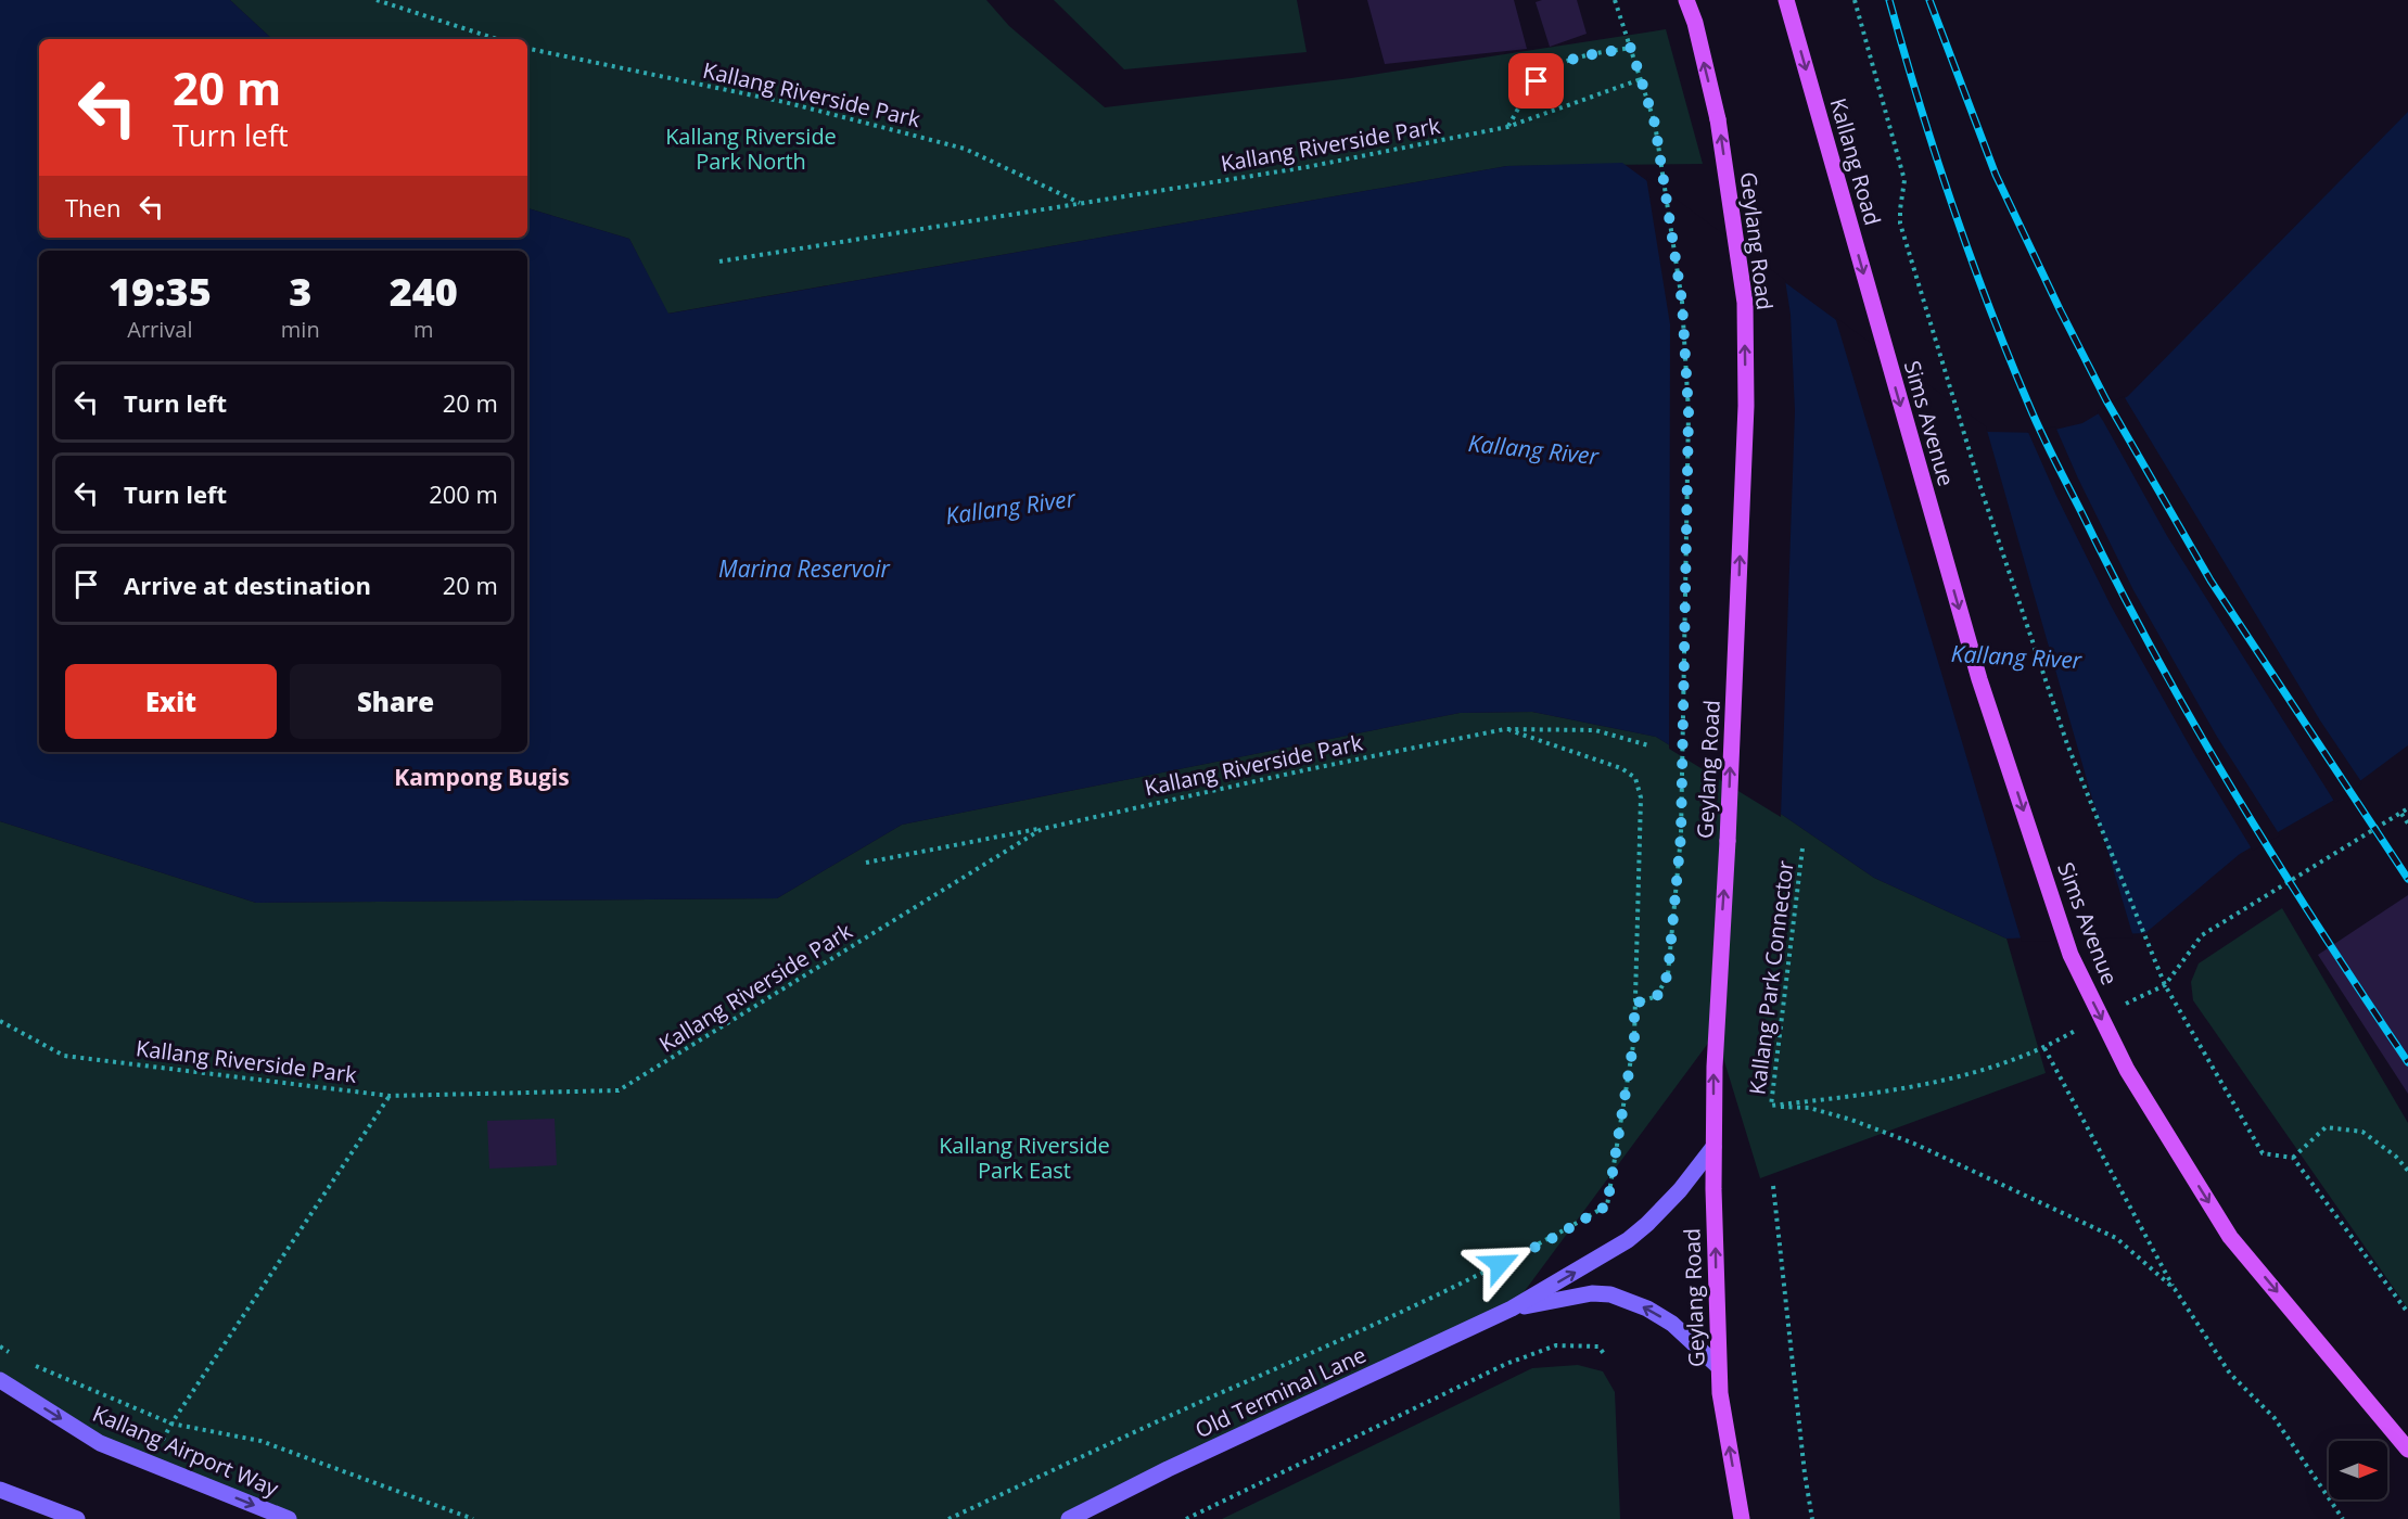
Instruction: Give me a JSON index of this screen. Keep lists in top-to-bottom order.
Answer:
{
  "streets": {
    "main road": ["Kallang Road", "Geylang Road", "Sims Avenue"],
    "street": ["Old Terminal Lane", "Kallang Airport Way"],
    "path": ["Kallang Riverside Park", "Kallang Park Connector"]
  },
  "crossings": [
    ["Kallang Road", "Sims Avenue"],
    ["Geylang Road", "Old Terminal Lane"]
  ],
  "one_way": [
    "Kallang Road",
    "Geylang Road",
    "Sims Avenue",
    "Kallang Airport Way"
  ],
  "districts": ["Kampong Bugis"],
  "water": ["Kallang River", "Marina Reservoir"],
  "parks": ["Kallang Riverside Park North", "Kallang Riverside Park East"],
  "north": "right",
  "page": {
    "turn": ["20 m", "Turn left"],
    "then": "Then",
    "eta": [
      "19:35",
      "Arrival",
      "3",
      "min",
      "240",
      "m"
    ],
    "list": [
      {
        "name": "Turn left",
        "value": "20 m"
      },
      {
        "name": "Turn left",
        "value": "200 m"
      },
      {
        "name": "Arrive at destination",
        "value": "20 m"
      }
    ],
    "buttons": ["Exit", "Share"]
  }
}
